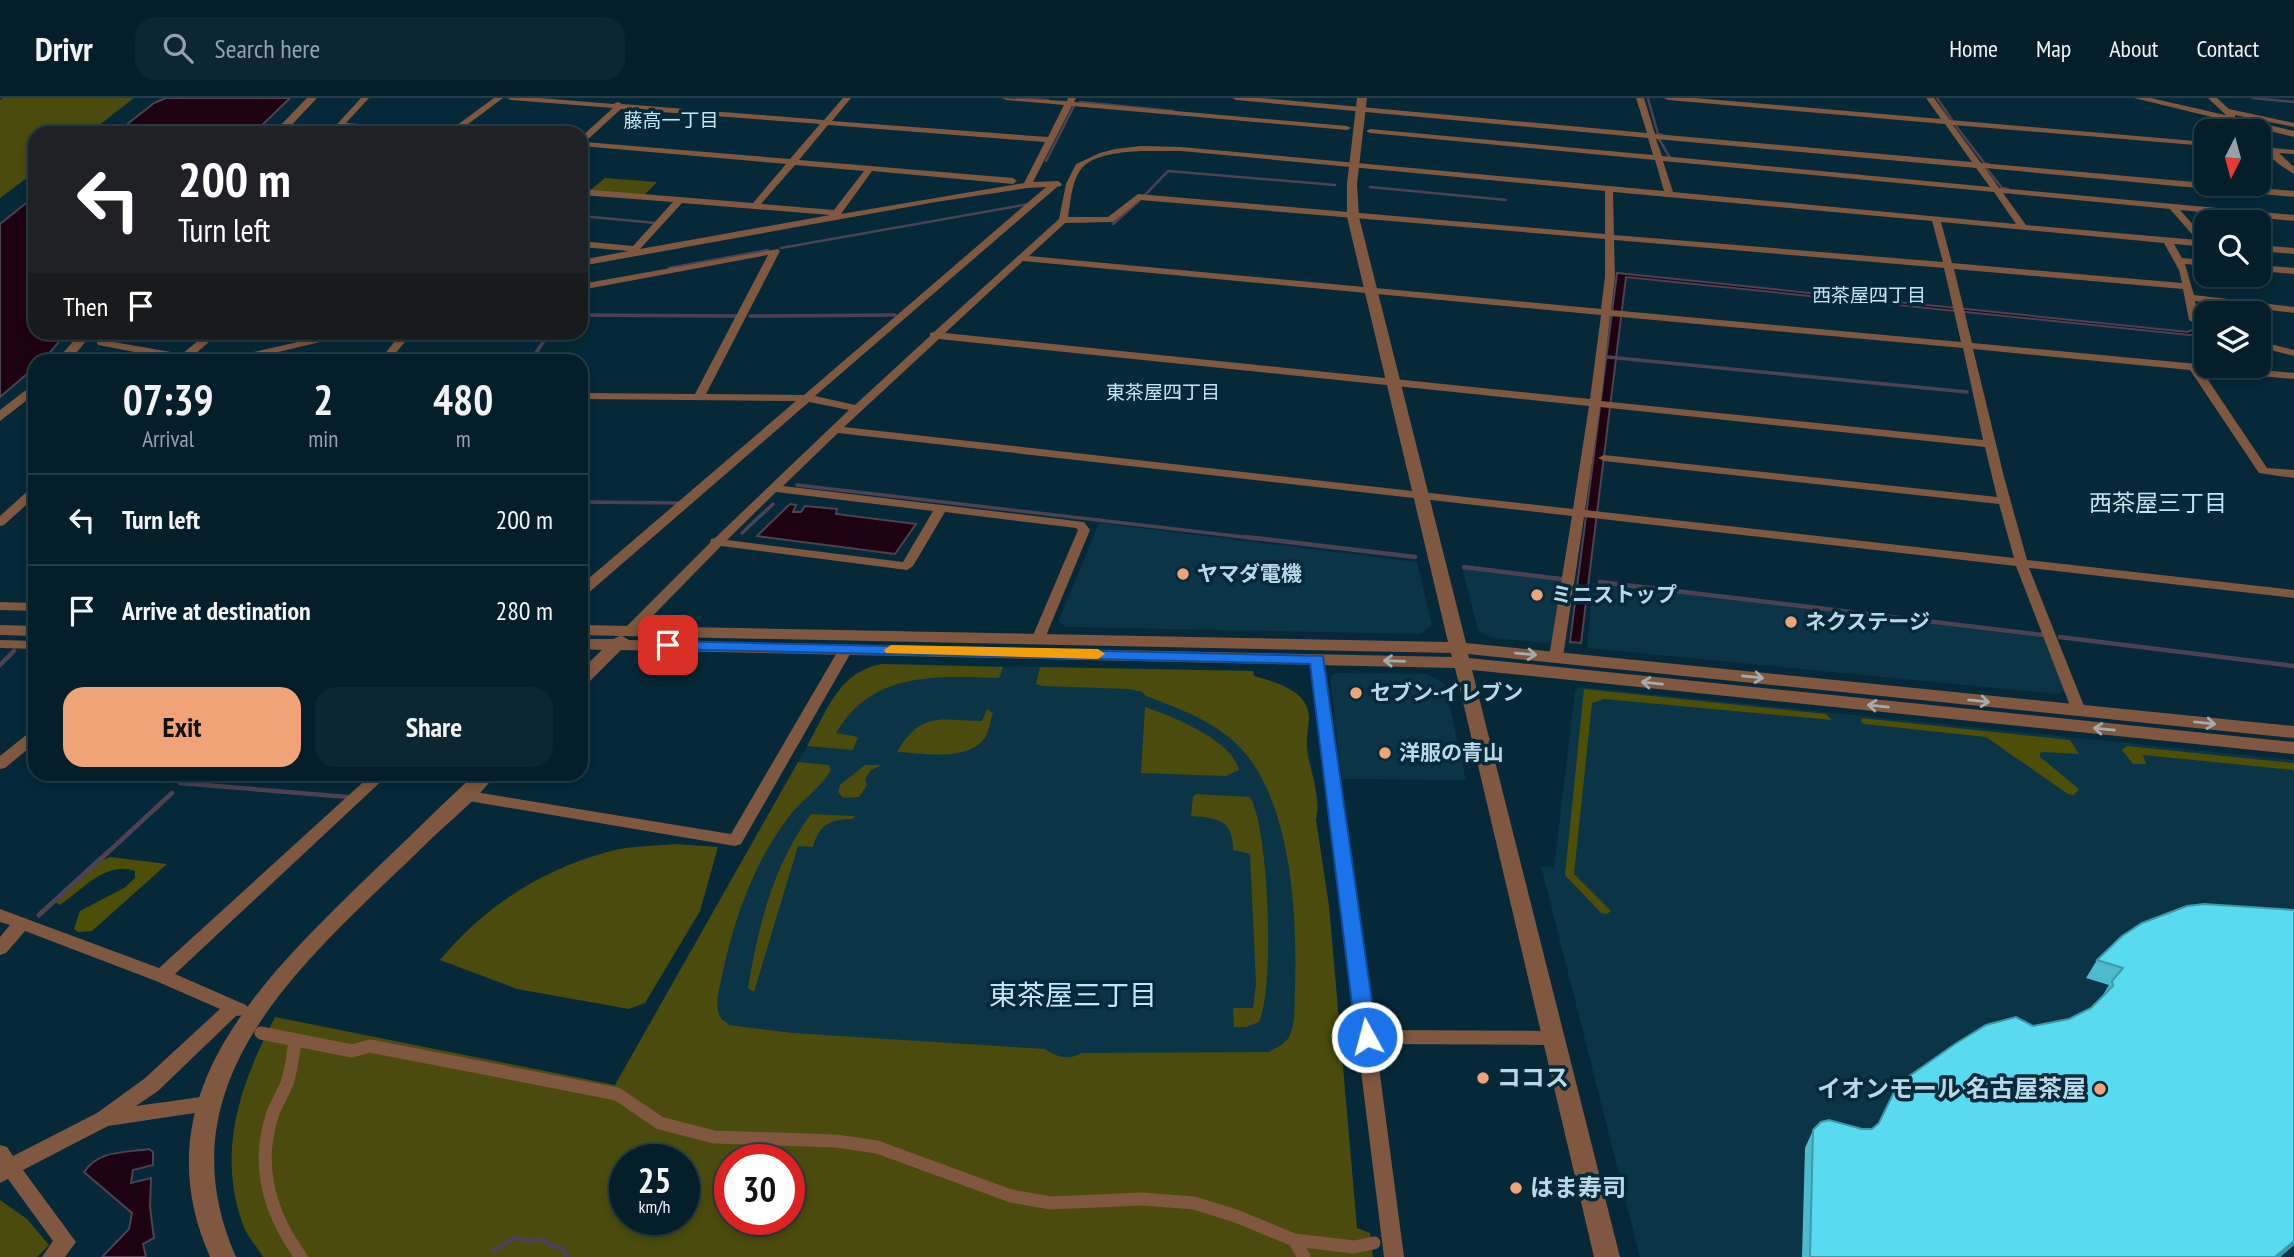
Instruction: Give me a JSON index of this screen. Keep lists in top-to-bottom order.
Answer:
{
  "districts": [
    "藤高一丁目",
    "西茶屋四丁目",
    "東茶屋四丁目",
    "西茶屋三丁目",
    "東茶屋三丁目"
  ],
  "places": [
    "ヤマダ電機",
    "ミニストップ",
    "ネクステージ",
    "セブン-イレブン",
    "洋服の青山",
    "ココス",
    "イオンモール 名古屋茶屋",
    "はま寿司"
  ],
  "north": "bottom",
  "page": {
    "header": "Drivr",
    "search": "Search here",
    "nav": [
      "Home",
      "Map",
      "About",
      "Contact"
    ],
    "turn": ["200 m", "Turn left"],
    "then": "Then",
    "eta": [
      "07:39",
      "Arrival",
      "2",
      "min",
      "480",
      "m"
    ],
    "list": [
      {
        "name": "Turn left",
        "value": "200 m"
      },
      {
        "name": "Arrive at destination",
        "value": "280 m"
      }
    ],
    "buttons": ["Exit", "Share"],
    "speed": "25 km/h",
    "limit": "30"
  }
}
